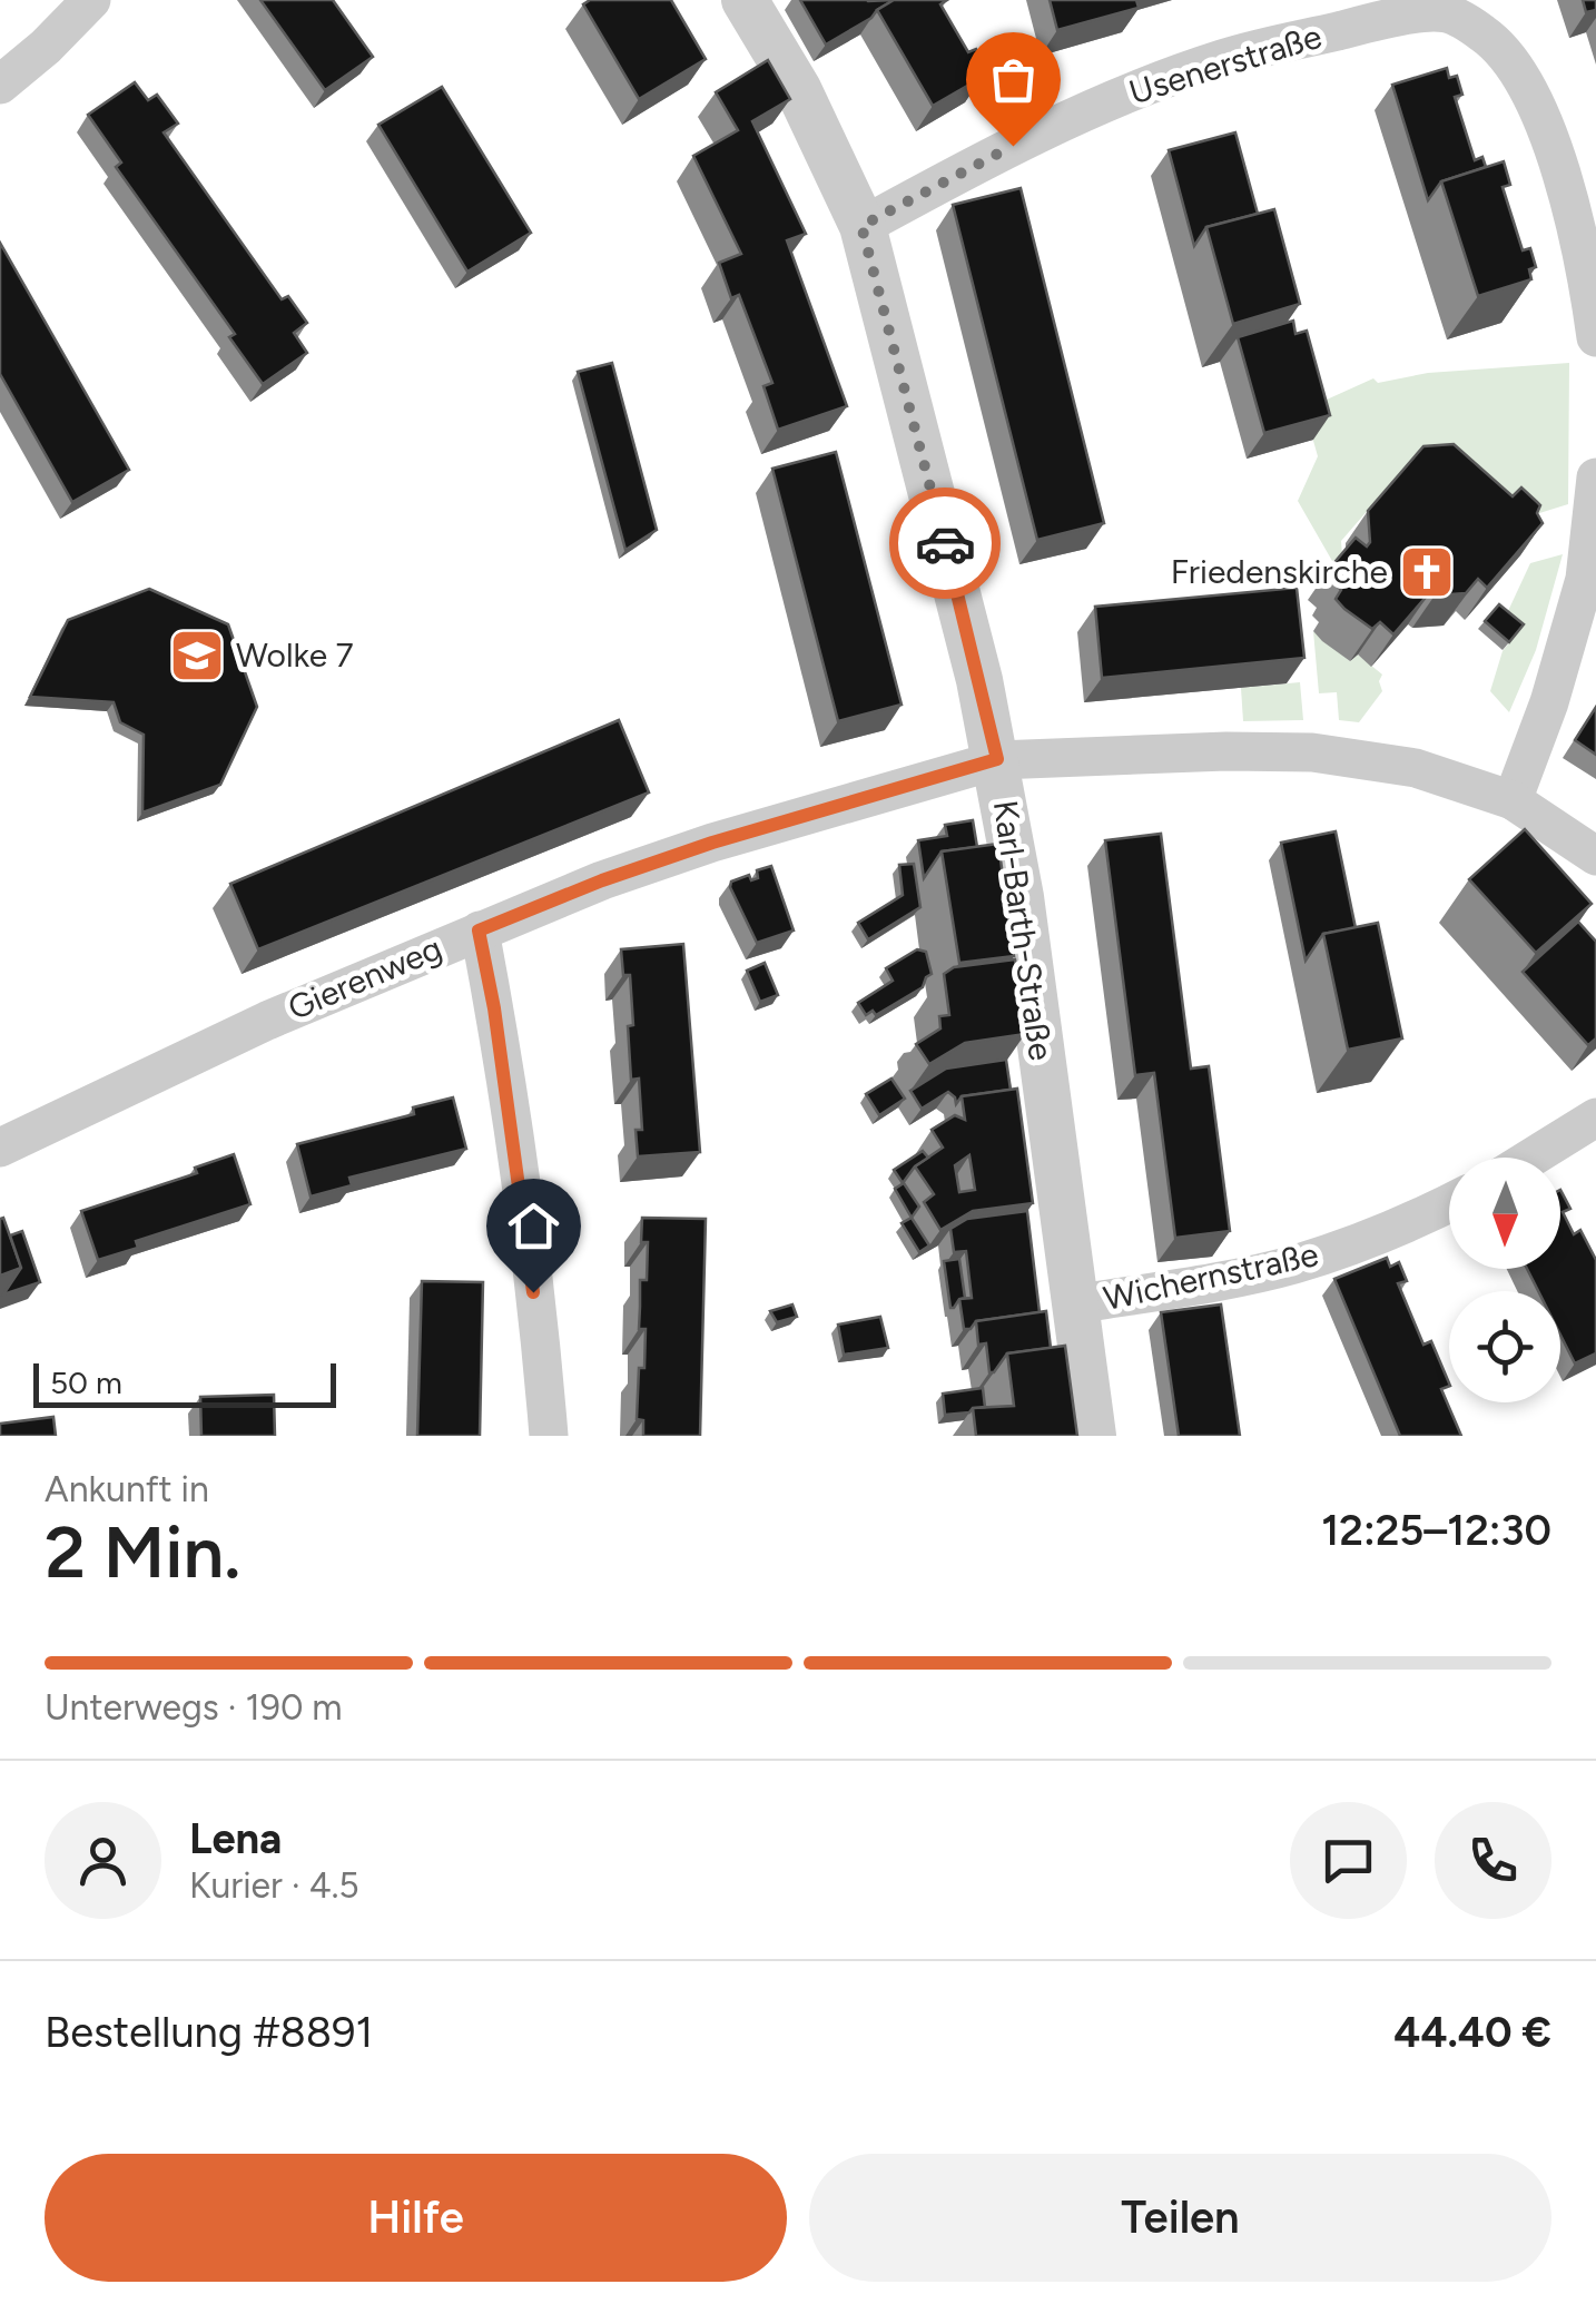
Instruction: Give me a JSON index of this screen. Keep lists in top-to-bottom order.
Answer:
{
  "streets": {
    "street": [
      "Usenerstraße",
      "Karl-Barth-Straße",
      "Gierenweg",
      "Wichernstraße"
    ]
  },
  "crossings": [
    ["Usenerstraße", "Karl-Barth-Straße"],
    ["Karl-Barth-Straße", "Gierenweg"],
    ["Karl-Barth-Straße", "Wichernstraße"]
  ],
  "places": {
    "church": ["Friedenskirche"],
    "school or university": ["Wolke 7"]
  },
  "scale_bar": "50 m",
  "north": "bottom",
  "page": {
    "scale": "50 m",
    "heading": ["2 Min.", "Ankunft in", "12:25–12:30"],
    "panel": [
      "Lena",
      "Kurier · 4.5",
      "Bestellung #8891",
      "44.40 €"
    ],
    "bar": "Unterwegs · 190 m",
    "buttons": ["Hilfe", "Teilen"]
  }
}
